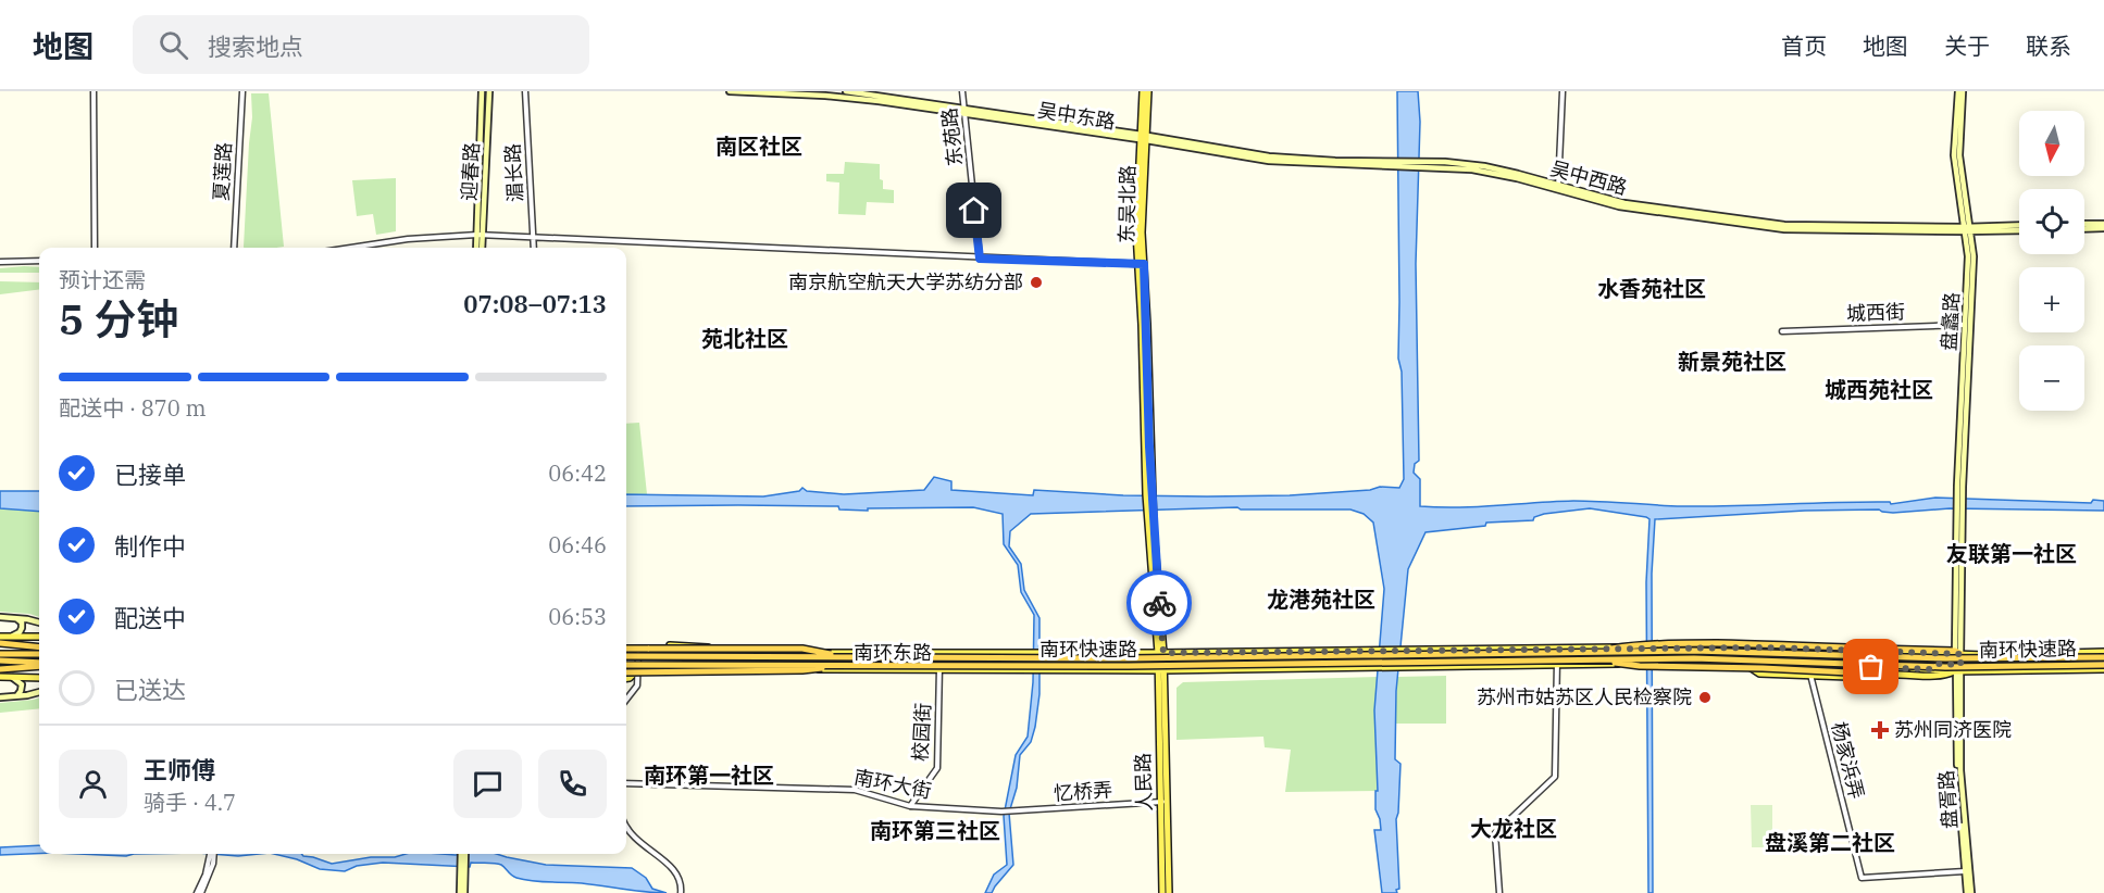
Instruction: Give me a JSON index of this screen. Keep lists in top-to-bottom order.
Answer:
{
  "streets": {
    "highway": ["南环快速路"],
    "main road": [
      "吴中东路",
      "迎春路",
      "吴中西路",
      "东吴北路",
      "盘蠡路",
      "南环东路",
      "人民路",
      "盘胥路"
    ],
    "street": [
      "东苑路",
      "夏莲路",
      "湄长路",
      "城西街",
      "校园街",
      "杨家浜弄",
      "南环大街",
      "忆桥弄"
    ]
  },
  "crossings": [
    ["吴中东路", "东苑路"],
    ["吴中东路", "吴中西路"],
    ["吴中东路", "东吴北路"],
    ["吴中西路", "东吴北路"],
    ["吴中西路", "盘蠡路"],
    ["东吴北路", "南环东路"],
    ["东吴北路", "人民路"],
    ["城西街", "盘蠡路"],
    ["盘蠡路", "南环东路"],
    ["盘蠡路", "盘胥路"],
    ["南环东路", "校园街"],
    ["南环东路", "杨家浜弄"],
    ["南环东路", "人民路"],
    ["南环东路", "盘胥路"],
    ["校园街", "南环大街"],
    ["杨家浜弄", "盘胥路"],
    ["人民路", "忆桥弄"],
    ["南环大街", "忆桥弄"]
  ],
  "districts": [
    "南区社区",
    "水香苑社区",
    "苑北社区",
    "新景苑社区",
    "城西苑社区",
    "友联第一社区",
    "龙港苑社区",
    "南环第一社区",
    "大龙社区",
    "南环第三社区",
    "盘溪第二社区"
  ],
  "places": {
    "other": ["南京航空航天大学苏纺分部", "苏州市姑苏区人民检察院"],
    "health": ["苏州同济医院"]
  },
  "north": "bottom",
  "page": {
    "header": "地图",
    "search": "搜索地点",
    "nav": [
      "首页",
      "地图",
      "关于",
      "联系"
    ],
    "map_buttons": ["+", "−"],
    "heading": ["5 分钟", "预计还需", "07:08–07:13"],
    "panel": ["王师傅", "骑手 · 4.7"],
    "bar": "配送中 · 870 m",
    "list": [
      ["已接单", "06:42"],
      ["制作中", "06:46"],
      ["配送中", "06:53"],
      "已送达"
    ]
  }
}
